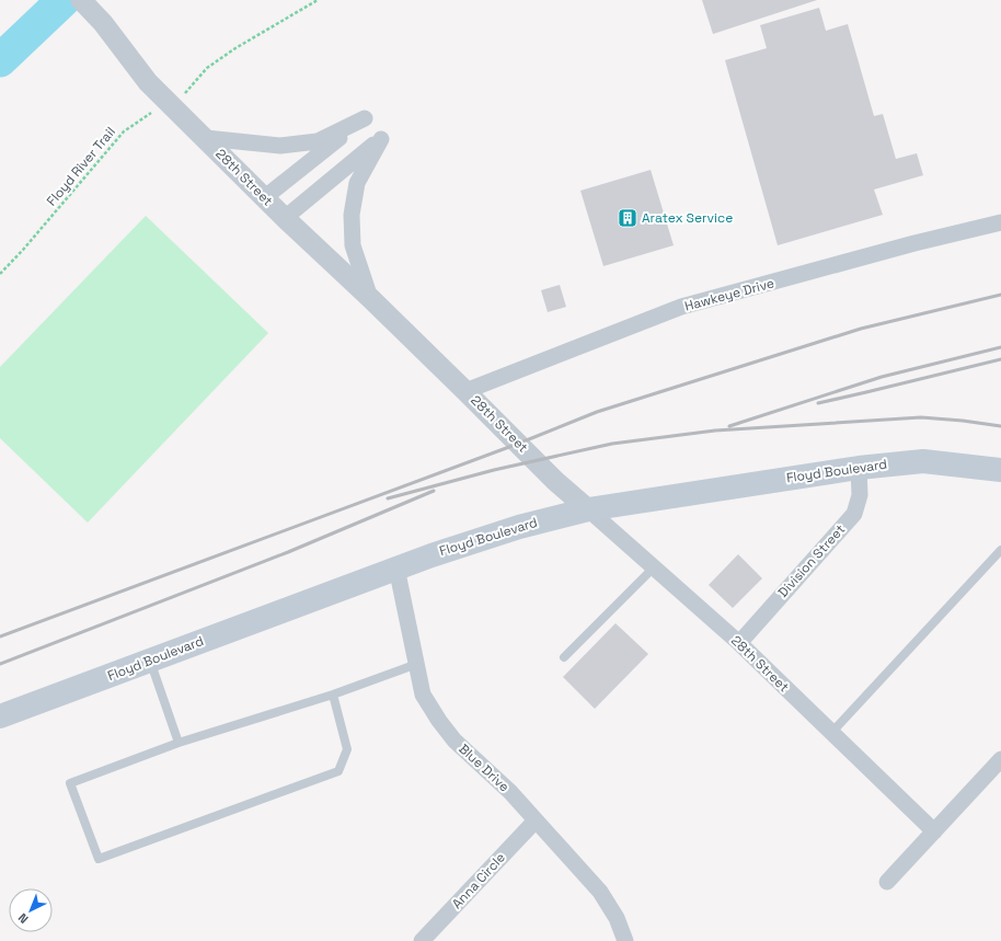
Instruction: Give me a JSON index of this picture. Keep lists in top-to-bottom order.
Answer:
{
  "streets": {
    "main road": ["Floyd Boulevard"],
    "street": [
      "28th Street",
      "Hawkeye Drive",
      "Division Street",
      "Blue Drive",
      "Anna Circle"
    ],
    "path": ["Floyd River Trail"]
  },
  "crossings": [
    ["Floyd River Trail", "28th Street"],
    ["28th Street", "Hawkeye Drive"],
    ["28th Street", "Floyd Boulevard"],
    ["28th Street", "Division Street"],
    ["Floyd Boulevard", "Division Street"],
    ["Floyd Boulevard", "Blue Drive"],
    ["Blue Drive", "Anna Circle"]
  ],
  "places": {
    "building": ["Aratex Service"]
  },
  "north": "bottom left"
}
